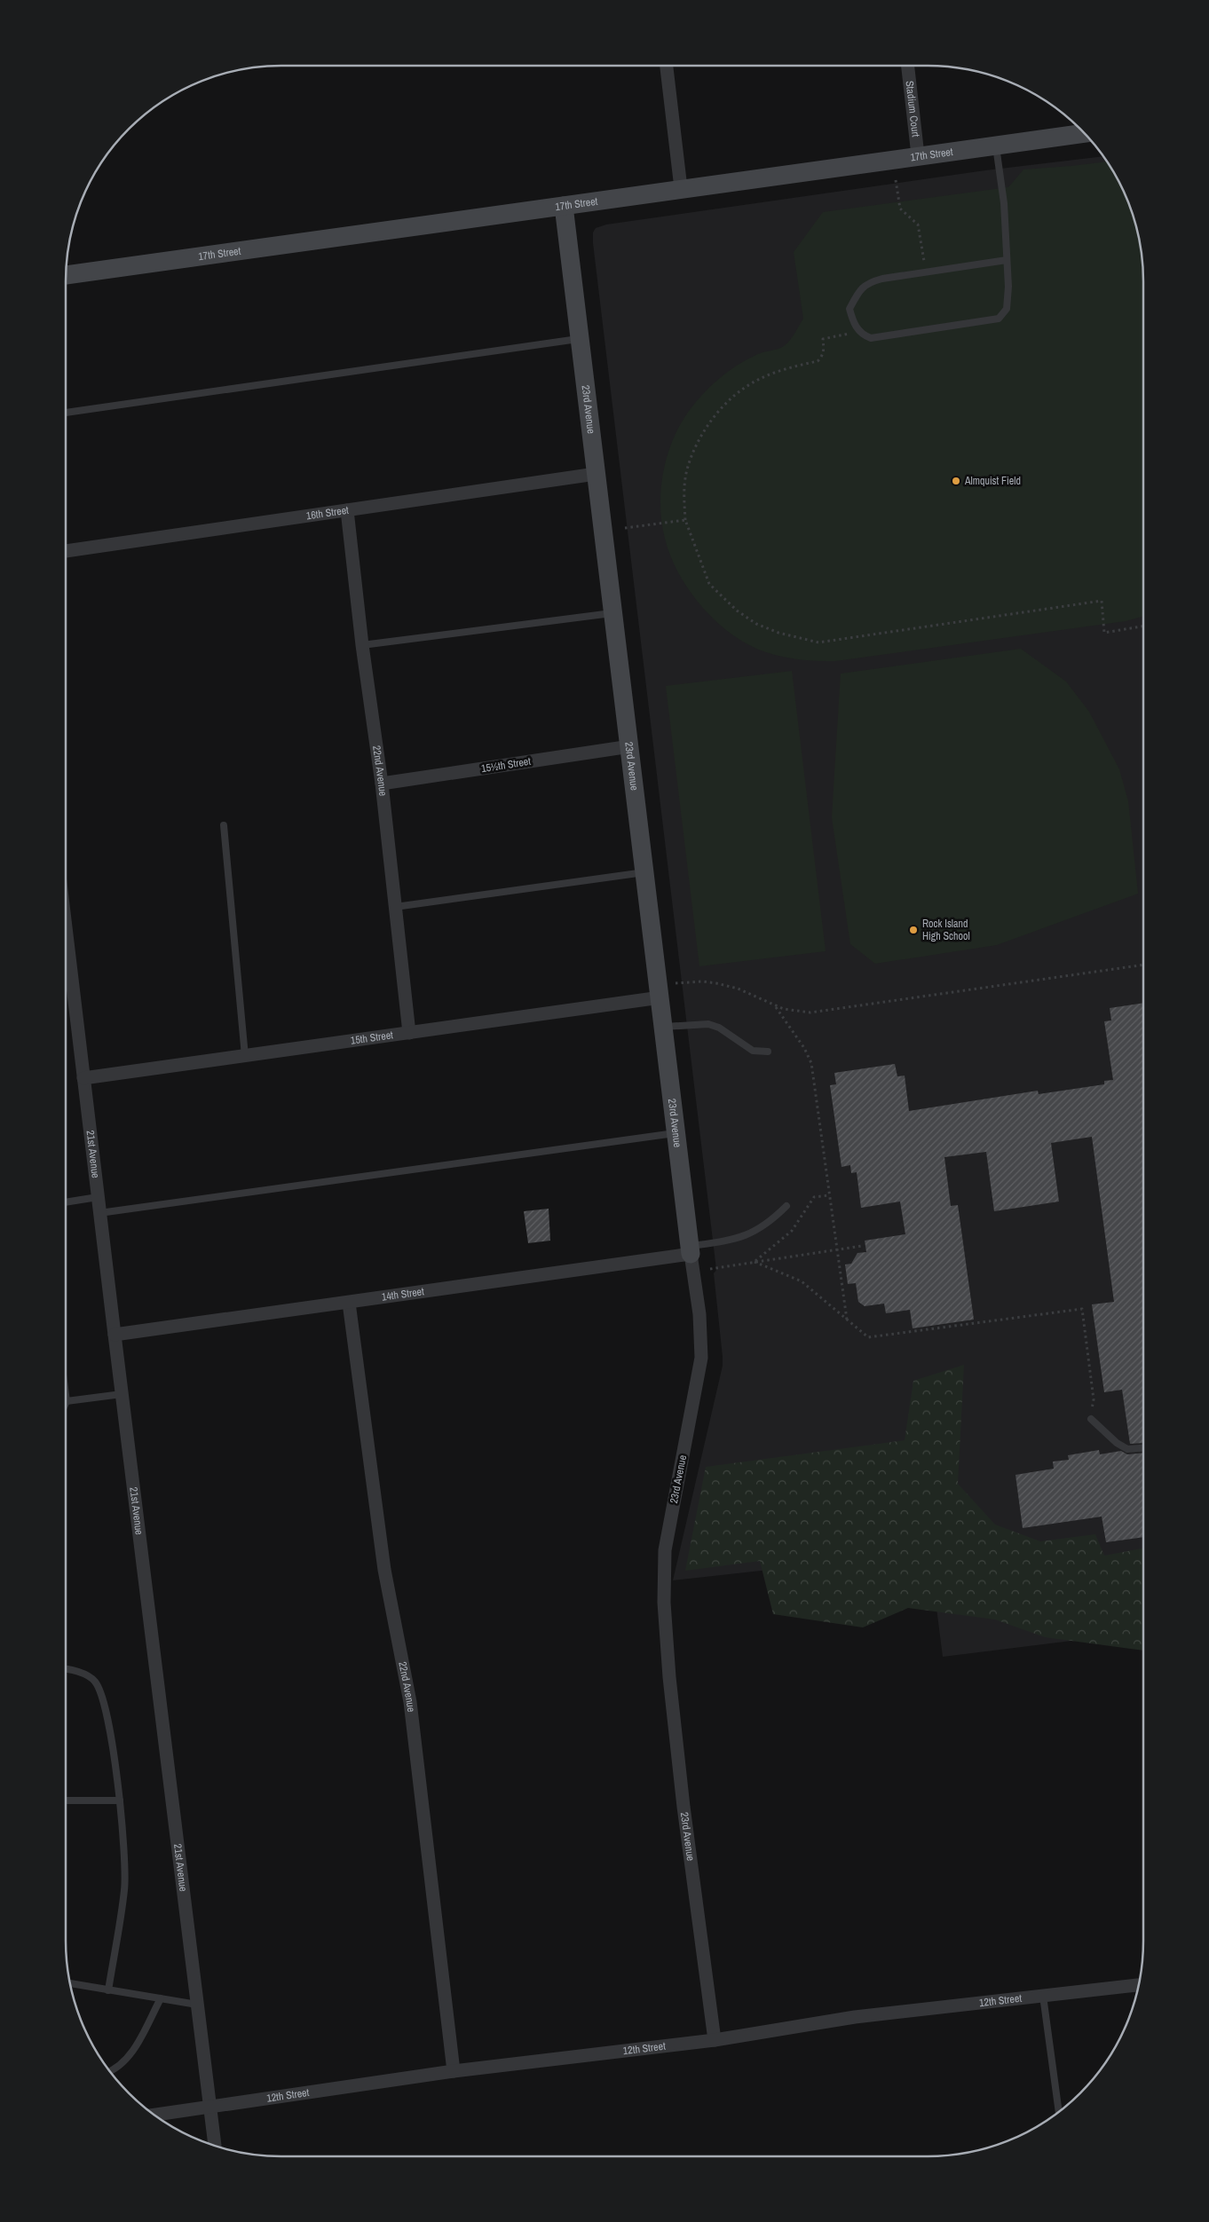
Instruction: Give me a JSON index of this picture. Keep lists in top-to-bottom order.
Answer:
{
  "streets": {
    "street": [
      "Stadium Court",
      "17th Street",
      "23rd Avenue",
      "16th Street",
      "15½th Street",
      "22nd Avenue",
      "15th Street",
      "21st Avenue",
      "14th Street",
      "12th Street"
    ]
  },
  "crossings": [
    ["Stadium Court", "17th Street"],
    ["17th Street", "23rd Avenue"],
    ["23rd Avenue", "16th Street"],
    ["23rd Avenue", "15½th Street"],
    ["23rd Avenue", "15th Street"],
    ["23rd Avenue", "14th Street"],
    ["23rd Avenue", "12th Street"],
    ["16th Street", "22nd Avenue"],
    ["15½th Street", "22nd Avenue"],
    ["22nd Avenue", "15th Street"],
    ["22nd Avenue", "14th Street"],
    ["22nd Avenue", "12th Street"],
    ["15th Street", "21st Avenue"],
    ["21st Avenue", "14th Street"],
    ["21st Avenue", "12th Street"]
  ],
  "places": ["Almquist Field", "Rock Island High School"]
}
